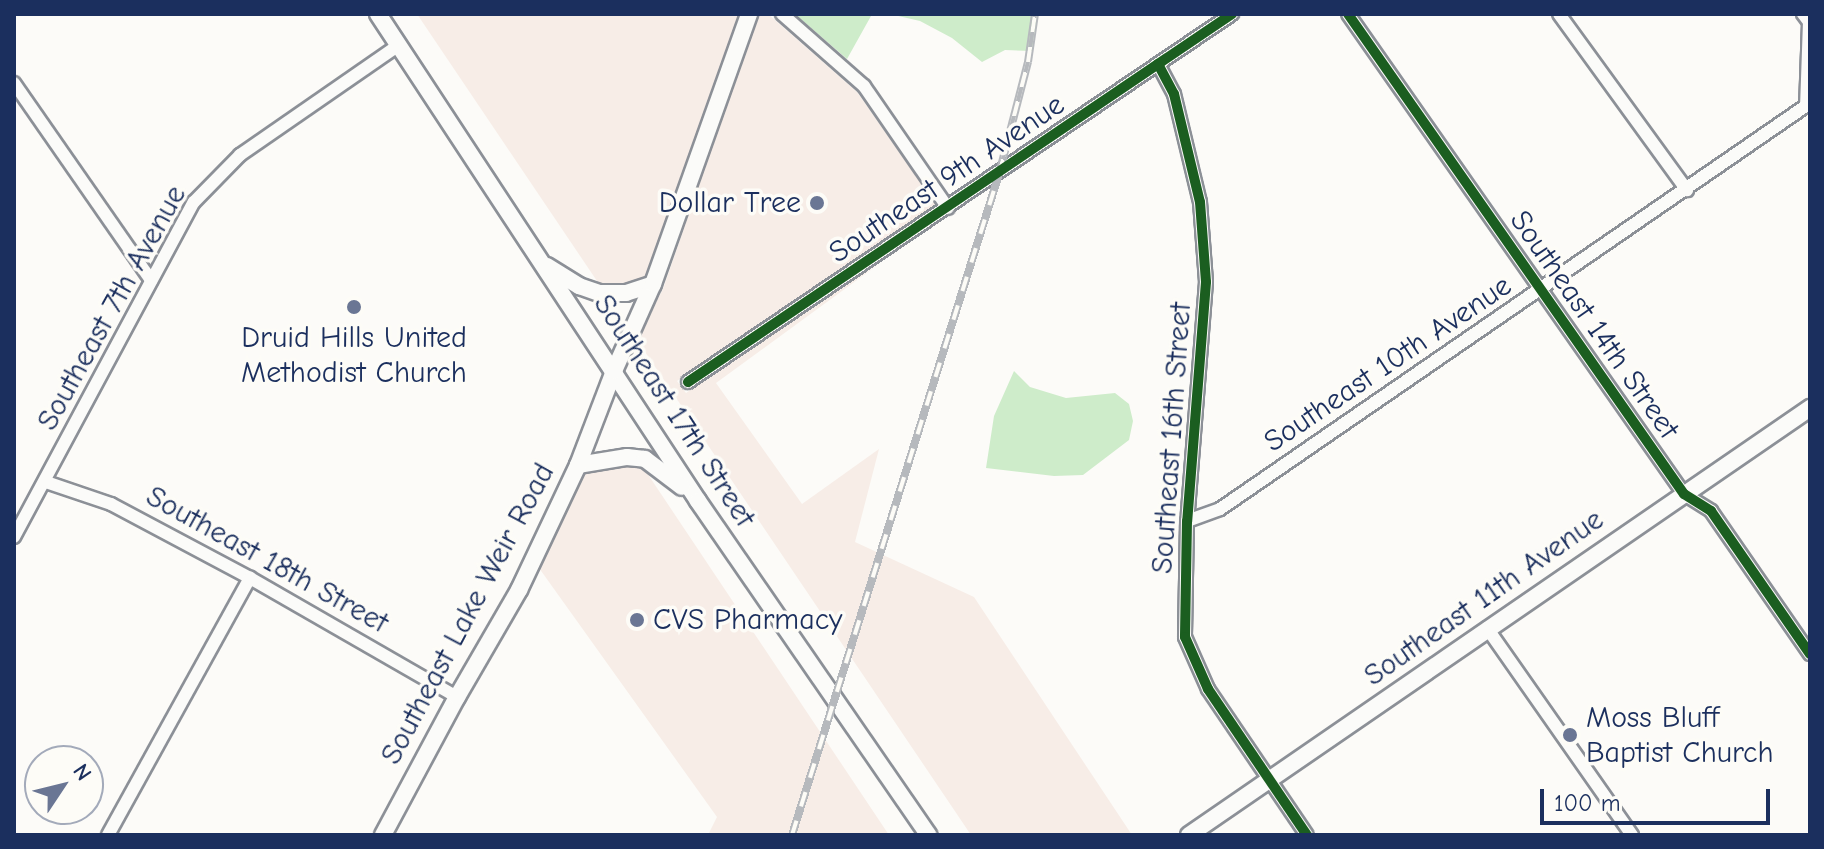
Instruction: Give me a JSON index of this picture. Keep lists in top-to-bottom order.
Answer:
{
  "streets": {
    "main road": ["Southeast 17th Street", "Southeast 11th Avenue", "Southeast Lake Weir Road"],
    "street": [
      "Southeast 9th Avenue",
      "Southeast 7th Avenue",
      "Southeast 14th Street",
      "Southeast 10th Avenue",
      "Southeast 16th Street",
      "Southeast 18th Street"
    ]
  },
  "crossings": [
    ["Southeast 9th Avenue", "Southeast 16th Street"],
    ["Southeast 7th Avenue", "Southeast 17th Street"],
    ["Southeast 7th Avenue", "Southeast 18th Street"],
    ["Southeast 14th Street", "Southeast 10th Avenue"],
    ["Southeast 14th Street", "Southeast 11th Avenue"],
    ["Southeast 10th Avenue", "Southeast 16th Street"],
    ["Southeast 17th Street", "Southeast Lake Weir Road"],
    ["Southeast 16th Street", "Southeast 11th Avenue"],
    ["Southeast 18th Street", "Southeast Lake Weir Road"]
  ],
  "places": [
    "Dollar Tree",
    "Druid Hills United Methodist Church",
    "CVS Pharmacy",
    "Moss Bluff Baptist Church"
  ],
  "scale_bar": "100 m",
  "north": "top right"
}
